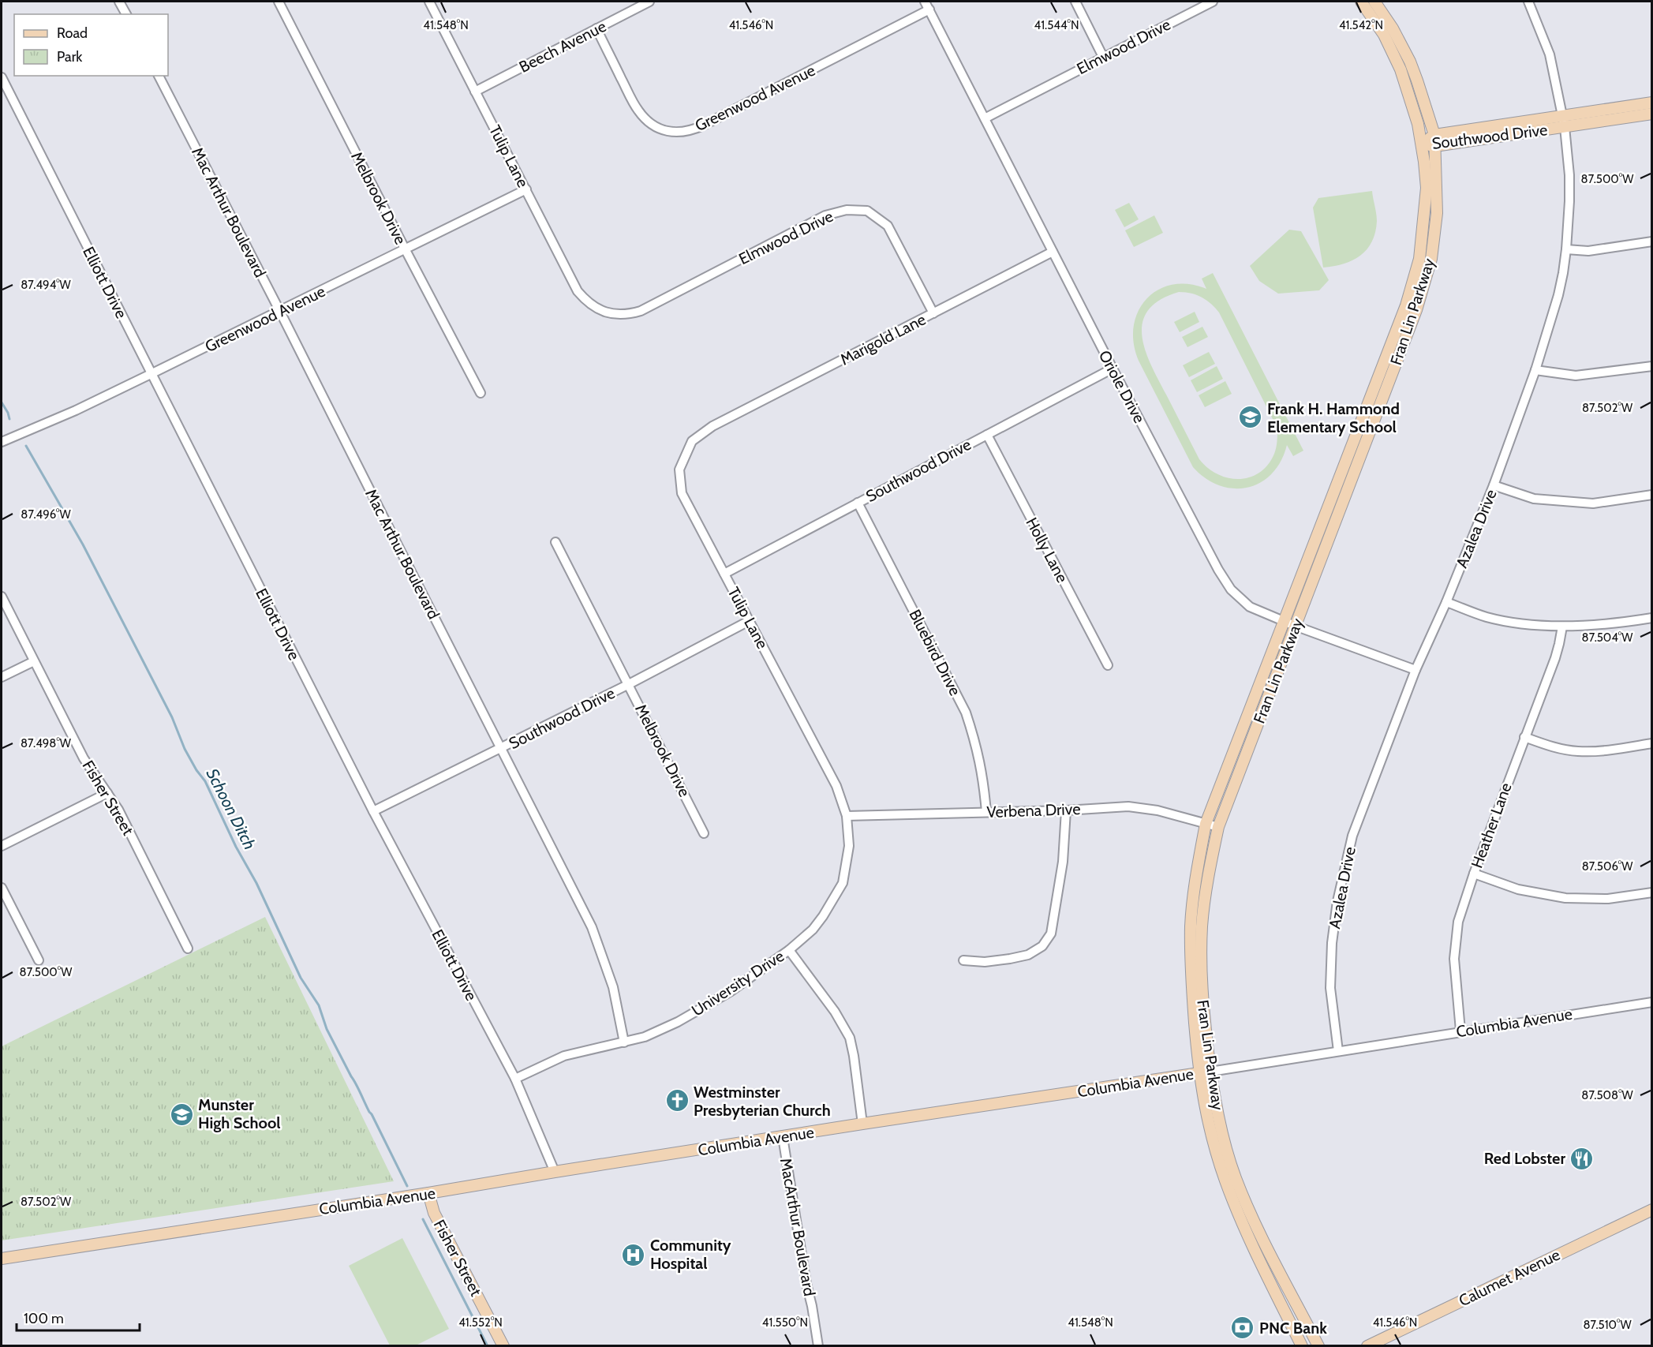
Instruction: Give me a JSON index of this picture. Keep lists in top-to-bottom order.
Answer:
{
  "streets": {
    "street": [
      "Beech Avenue",
      "Elmwood Drive",
      "Greenwood Avenue",
      "Southwood Drive",
      "Tulip Lane",
      "Melbrook Drive",
      "Mac Arthur Boulevard",
      "Elliott Drive",
      "Fran Lin Parkway",
      "Marigold Lane",
      "Oriole Drive",
      "Azalea Drive",
      "Holly Lane",
      "Bluebird Drive",
      "Fisher Street",
      "Verbena Drive",
      "Heather Lane",
      "University Drive",
      "Columbia Avenue",
      "MacArthur Boulevard",
      "Calumet Avenue"
    ]
  },
  "crossings": [
    ["Beech Avenue", "Greenwood Avenue"],
    ["Beech Avenue", "Tulip Lane"],
    ["Elmwood Drive", "Tulip Lane"],
    ["Elmwood Drive", "Marigold Lane"],
    ["Elmwood Drive", "Oriole Drive"],
    ["Greenwood Avenue", "Tulip Lane"],
    ["Greenwood Avenue", "Melbrook Drive"],
    ["Greenwood Avenue", "Mac Arthur Boulevard"],
    ["Greenwood Avenue", "Elliott Drive"],
    ["Greenwood Avenue", "Oriole Drive"],
    ["Southwood Drive", "Tulip Lane"],
    ["Southwood Drive", "Melbrook Drive"],
    ["Southwood Drive", "Mac Arthur Boulevard"],
    ["Southwood Drive", "Elliott Drive"],
    ["Southwood Drive", "Fran Lin Parkway"],
    ["Southwood Drive", "Oriole Drive"],
    ["Southwood Drive", "Azalea Drive"],
    ["Southwood Drive", "Holly Lane"],
    ["Southwood Drive", "Bluebird Drive"],
    ["Tulip Lane", "Marigold Lane"],
    ["Tulip Lane", "Verbena Drive"],
    ["Tulip Lane", "University Drive"],
    ["Mac Arthur Boulevard", "University Drive"],
    ["Elliott Drive", "University Drive"],
    ["Elliott Drive", "Columbia Avenue"],
    ["Fran Lin Parkway", "Oriole Drive"],
    ["Fran Lin Parkway", "Verbena Drive"],
    ["Fran Lin Parkway", "Columbia Avenue"],
    ["Marigold Lane", "Oriole Drive"],
    ["Oriole Drive", "Azalea Drive"],
    ["Azalea Drive", "Columbia Avenue"],
    ["Bluebird Drive", "Verbena Drive"],
    ["Fisher Street", "Columbia Avenue"],
    ["Verbena Drive", "University Drive"],
    ["Heather Lane", "Columbia Avenue"],
    ["Columbia Avenue", "MacArthur Boulevard"]
  ],
  "water": ["Schoon Ditch"],
  "places": {
    "school or university": ["Frank H. Hammond Elementary School", "Munster High School"],
    "church": ["Westminster Presbyterian Church"],
    "restaurant": ["Red Lobster"],
    "hospital": ["Community Hospital"],
    "bank": ["PNC Bank"]
  },
  "legend": ["Road", "Park"],
  "scale_bar": "100 m",
  "coordinates": [
    "41.544°N",
    "41.542°N",
    "41.548°N",
    "41.546°N",
    "87.500°W",
    "87.494°W",
    "87.502°W",
    "87.496°W",
    "87.504°W",
    "87.498°W",
    "87.506°W",
    "87.508°W",
    "41.552°N",
    "41.550°N",
    "87.510°W"
  ]
}
